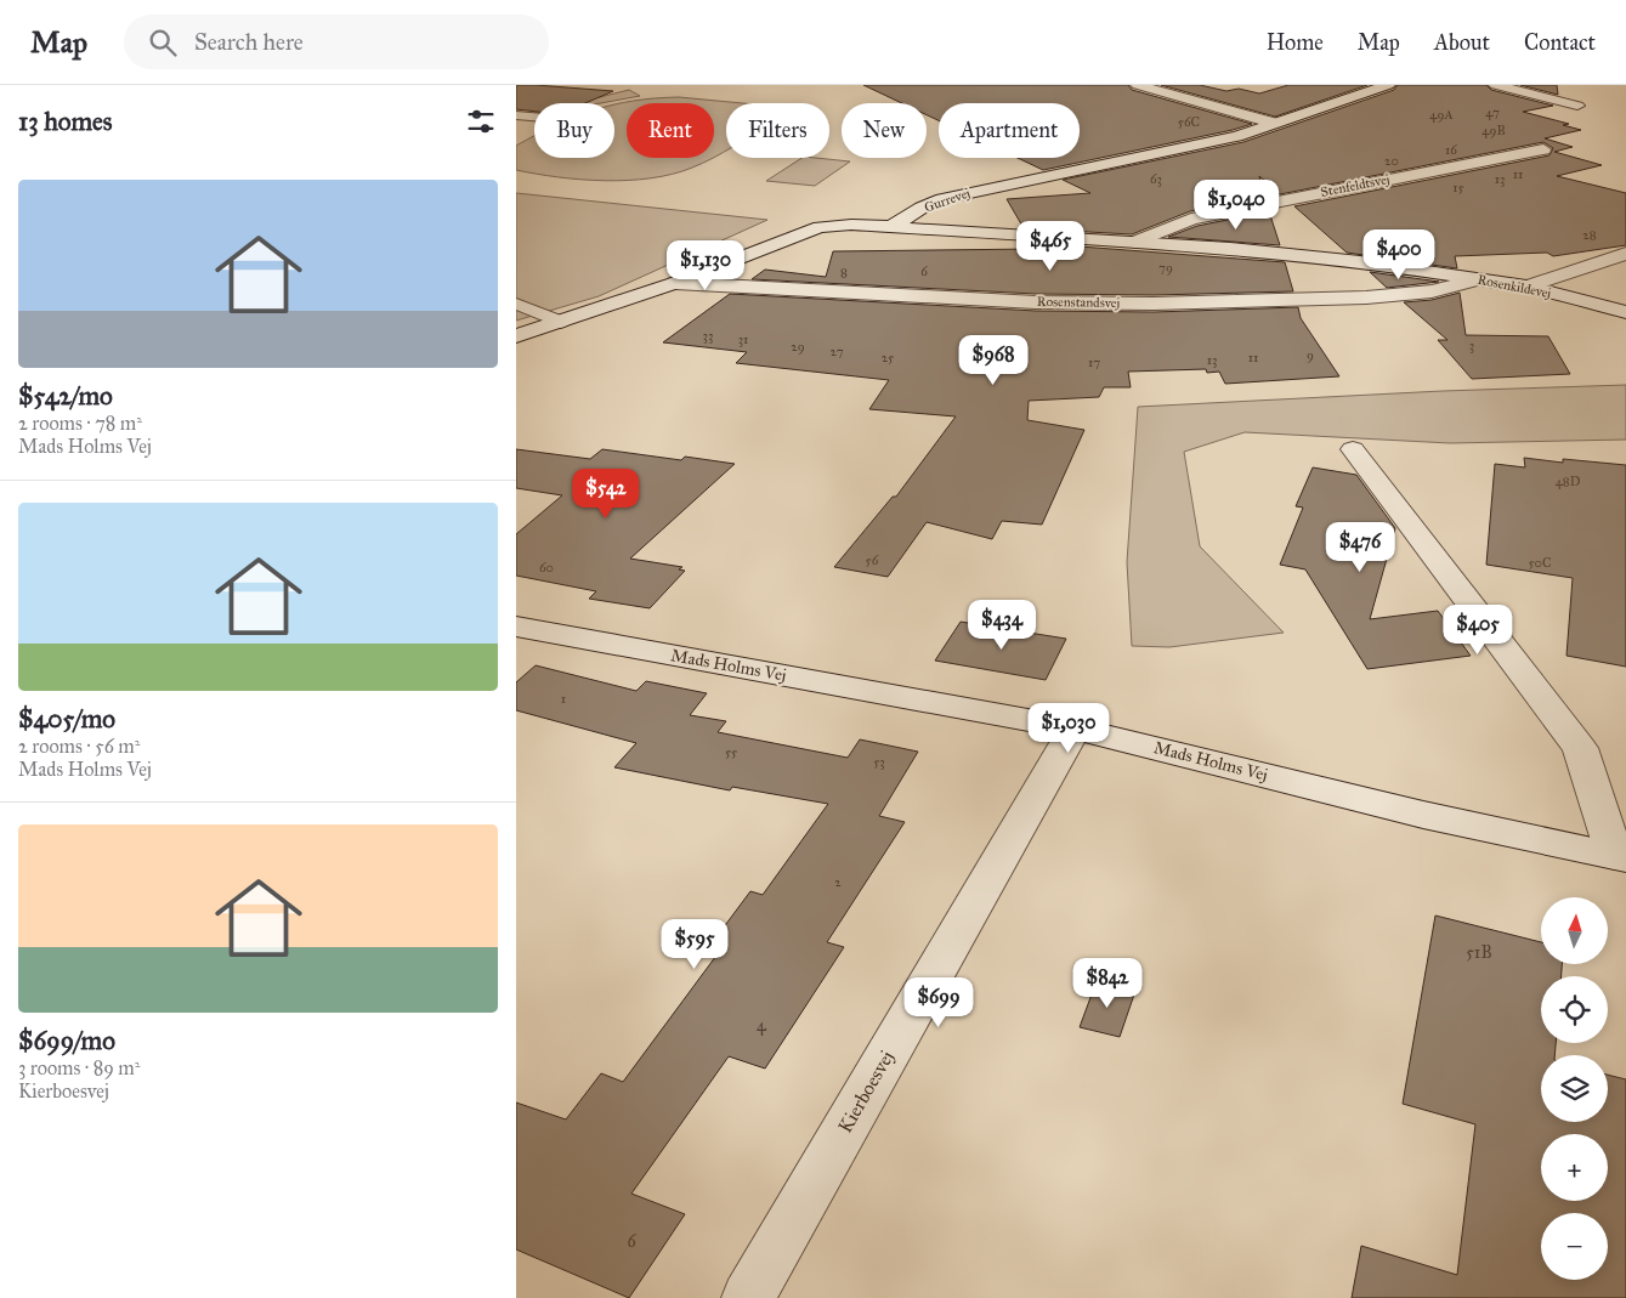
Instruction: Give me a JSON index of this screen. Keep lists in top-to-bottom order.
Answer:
{
  "streets": {
    "street": [
      "Stenfeldtsvej",
      "Gurrevej",
      "Rosenkildevej",
      "Rosenstandsvej",
      "Mads Holms Vej",
      "Kierboesvej"
    ]
  },
  "crossings": [
    ["Stenfeldtsvej", "Rosenkildevej"],
    ["Gurrevej", "Rosenkildevej"],
    ["Rosenkildevej", "Rosenstandsvej"],
    ["Mads Holms Vej", "Kierboesvej"]
  ],
  "house_numbers": [
    "47",
    "49A",
    "56C",
    "49B",
    "16",
    "20",
    "11",
    "63",
    "13",
    "15",
    "28",
    "79",
    "6",
    "8",
    "33",
    "31",
    "3",
    "29",
    "27",
    "9",
    "25",
    "11",
    "13",
    "17",
    "48D",
    "56",
    "50C",
    "60",
    "1",
    "55",
    "53",
    "2",
    "51B",
    "4",
    "6"
  ],
  "north": "top",
  "page": {
    "header": "Map",
    "search": "Search here",
    "nav": [
      "Home",
      "Map",
      "About",
      "Contact"
    ],
    "heading": "13 homes",
    "chip": [
      "Buy",
      "Rent",
      "Filters",
      "New",
      "Apartment"
    ],
    "list": [
      {
        "name": "$542/mo",
        "note": "2 rooms · 78 m² · Mads Holms Vej"
      },
      {
        "name": "$405/mo",
        "note": "2 rooms · 56 m² · Mads Holms Vej"
      },
      {
        "name": "$699/mo",
        "note": "3 rooms · 89 m² · Kierboesvej"
      }
    ],
    "price": [
      "$1,040",
      "$465",
      "$400",
      "$1,130",
      "$968",
      "$542",
      "$476",
      "$434",
      "$405",
      "$1,030",
      "$595",
      "$842",
      "$699"
    ],
    "map_buttons": ["+", "−"]
  }
}
